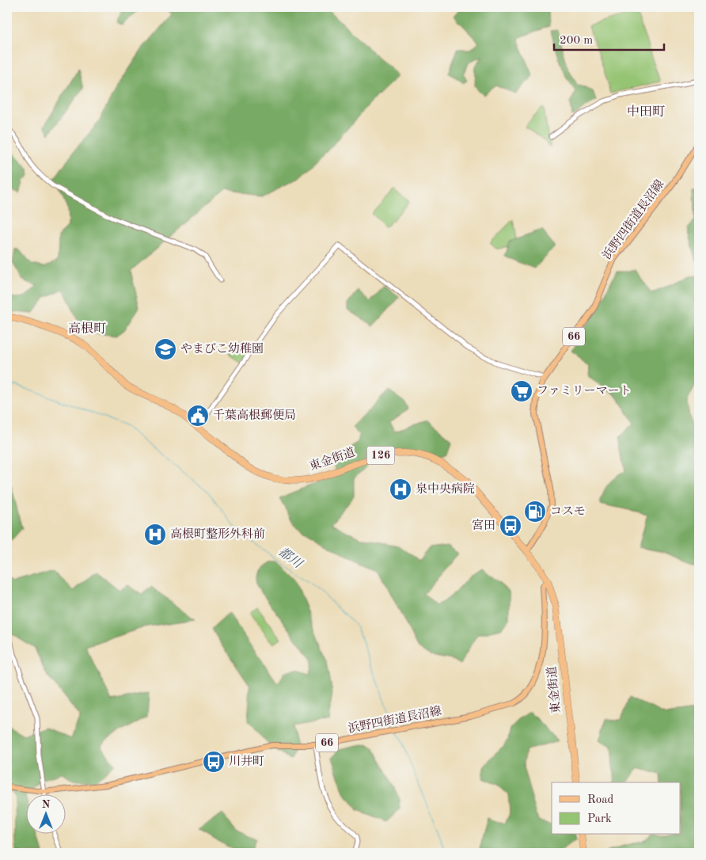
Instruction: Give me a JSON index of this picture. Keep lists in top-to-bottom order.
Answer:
{
  "streets": {
    "highway": ["126", "東金街道"],
    "main road": ["浜野四街道長沼線", "66"]
  },
  "crossings": [
    ["浜野四街道長沼線", "東金街道"]
  ],
  "districts": ["中田町", "高根町"],
  "water": ["都川"],
  "places": {
    "school or university": ["やまびこ幼稚園"],
    "supermarket": ["ファミリーマート"],
    "public building": ["千葉高根郵便局"],
    "hospital": ["泉中央病院", "高根町整形外科前"],
    "fuel station": ["コスモ"],
    "bus stop": ["宮田", "川井町"]
  },
  "legend": ["Road", "Park"],
  "scale_bar": "200 m",
  "north": "top"
}
